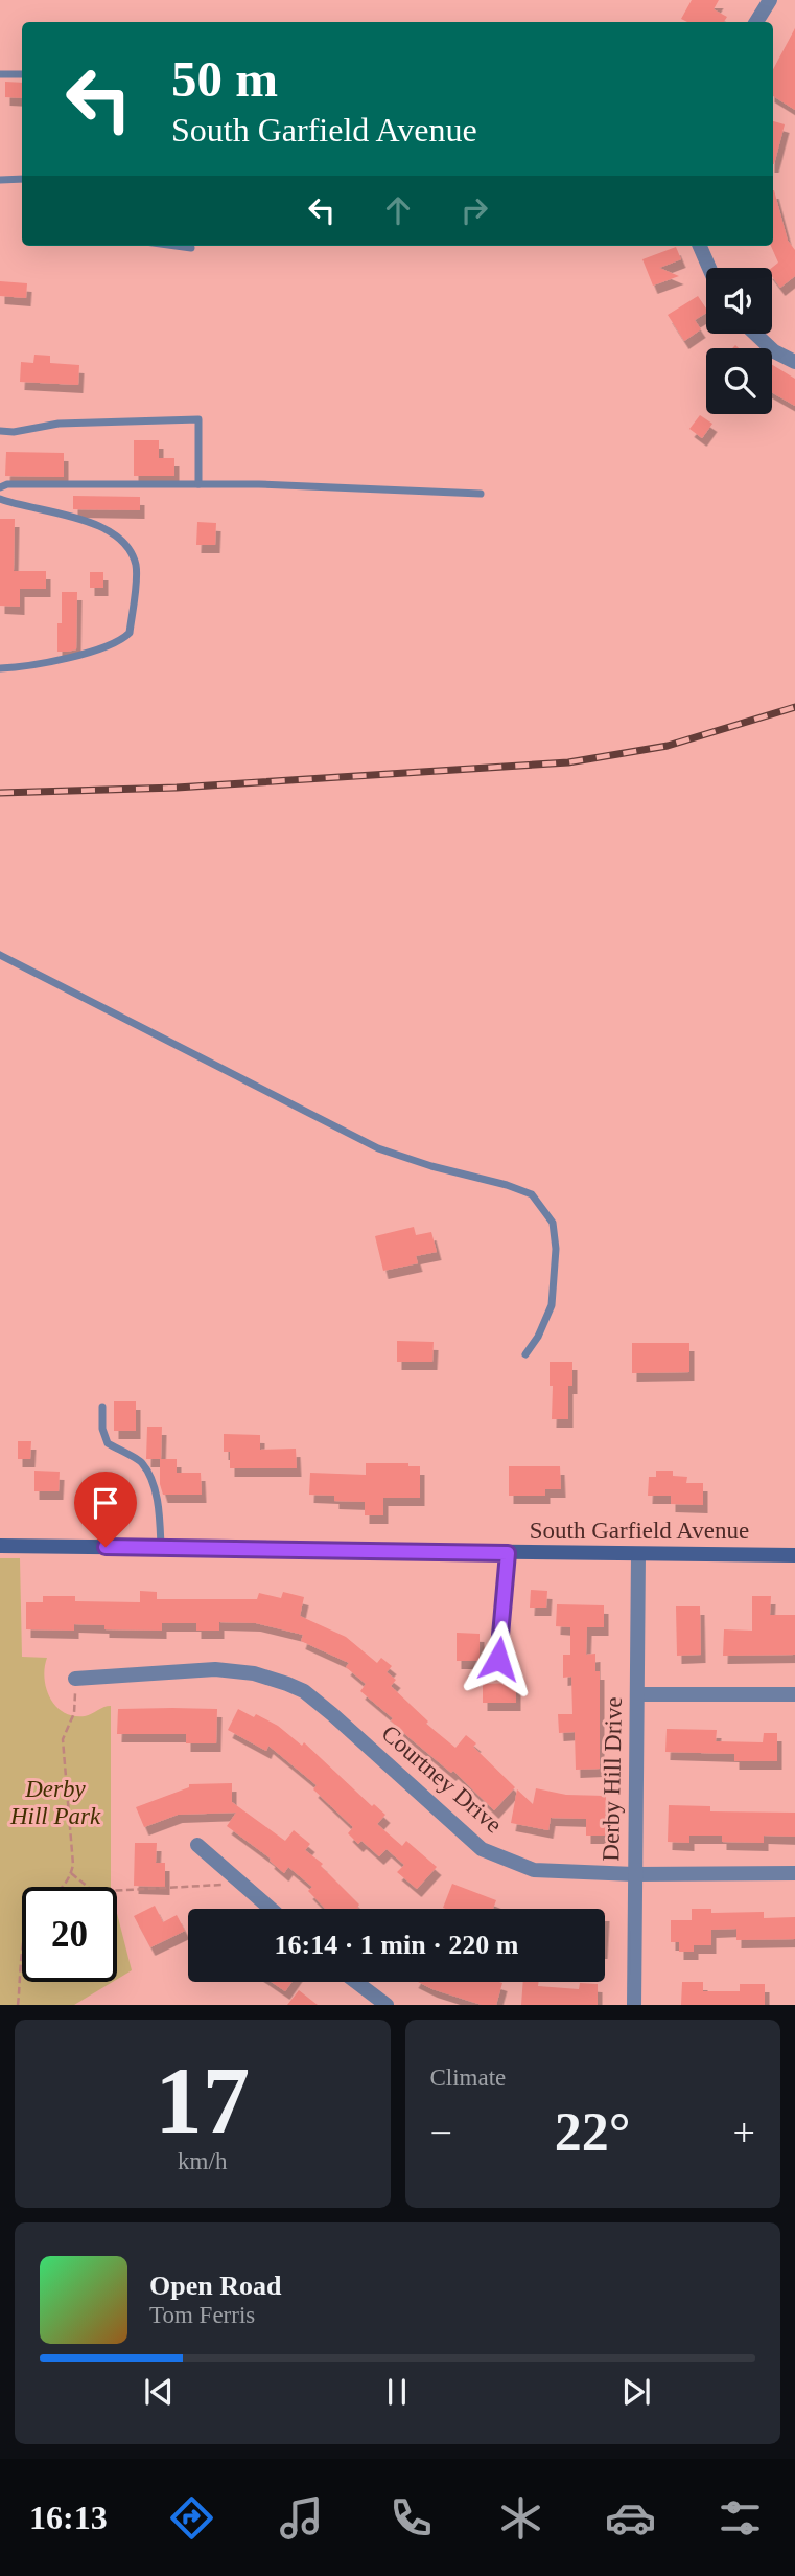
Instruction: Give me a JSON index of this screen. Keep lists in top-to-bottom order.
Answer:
{
  "streets": {
    "street": ["South Garfield Avenue", "Courtney Drive", "Derby Hill Drive"]
  },
  "crossings": [
    ["South Garfield Avenue", "Derby Hill Drive"],
    ["Courtney Drive", "Derby Hill Drive"]
  ],
  "parks": ["Derby Hill Park"],
  "page": {
    "turn": ["50 m", "South Garfield Avenue"],
    "limit": "20",
    "trip": "16:14 · 1 min · 220 m",
    "tile": [
      ["17", "km/h"],
      "Climate"
    ],
    "heat": ["−", "22°", "+"],
    "song": ["Open Road", "Tom Ferris"],
    "tabs": "16:13"
  }
}
